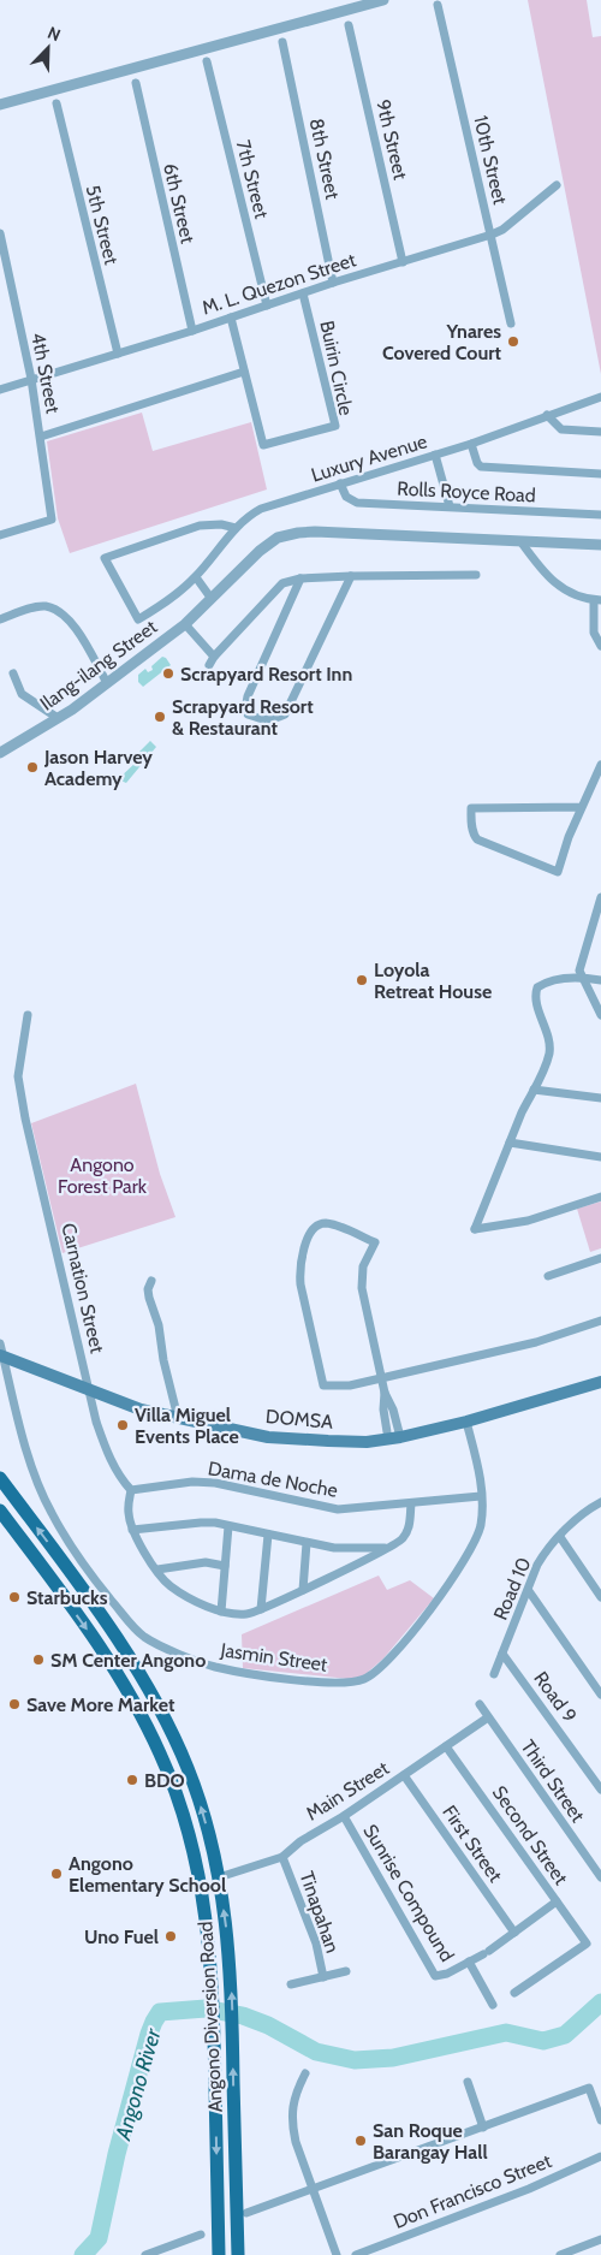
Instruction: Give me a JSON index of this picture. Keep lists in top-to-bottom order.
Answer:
{
  "streets": {
    "main road": ["DOMSA", "Angono Diversion Road"],
    "street": [
      "9th Street",
      "8th Street",
      "10th Street",
      "7th Street",
      "6th Street",
      "5th Street",
      "M. L. Quezon Street",
      "Buirin Circle",
      "4th Street",
      "Luxury Avenue",
      "Rolls Royce Road",
      "Ilang-ilang Street",
      "Carnation Street",
      "Dama de Noche",
      "Road 10",
      "Jasmin Street",
      "Road 9",
      "Third Street",
      "Main Street",
      "Second Street",
      "First Street",
      "Sunrise Compound",
      "Tinapahan",
      "Don Francisco Street"
    ]
  },
  "crossings": [
    ["9th Street", "M. L. Quezon Street"],
    ["8th Street", "M. L. Quezon Street"],
    ["10th Street", "M. L. Quezon Street"],
    ["7th Street", "M. L. Quezon Street"],
    ["6th Street", "M. L. Quezon Street"],
    ["5th Street", "M. L. Quezon Street"],
    ["M. L. Quezon Street", "Buirin Circle"],
    ["M. L. Quezon Street", "4th Street"],
    ["Luxury Avenue", "Rolls Royce Road"],
    ["Carnation Street", "DOMSA"],
    ["DOMSA", "Jasmin Street"],
    ["Dama de Noche", "Jasmin Street"],
    ["Road 10", "Road 9"],
    ["Third Street", "Main Street"],
    ["Main Street", "Second Street"],
    ["Main Street", "First Street"],
    ["Main Street", "Sunrise Compound"],
    ["Main Street", "Tinapahan"],
    ["Main Street", "Angono Diversion Road"],
    ["Second Street", "Sunrise Compound"],
    ["First Street", "Sunrise Compound"]
  ],
  "water": ["Angono River"],
  "parks": ["Angono Forest Park"],
  "places": [
    "Ynares Covered Court",
    "Scrapyard Resort Inn",
    "Scrapyard Resort & Restaurant",
    "Jason Harvey Academy",
    "Loyola Retreat House",
    "Villa Miguel Events Place",
    "Starbucks",
    "SM Center Angono",
    "Save More Market",
    "BDO",
    "Angono Elementary School",
    "Uno Fuel",
    "San Roque Barangay Hall"
  ],
  "north": "top right"
}
